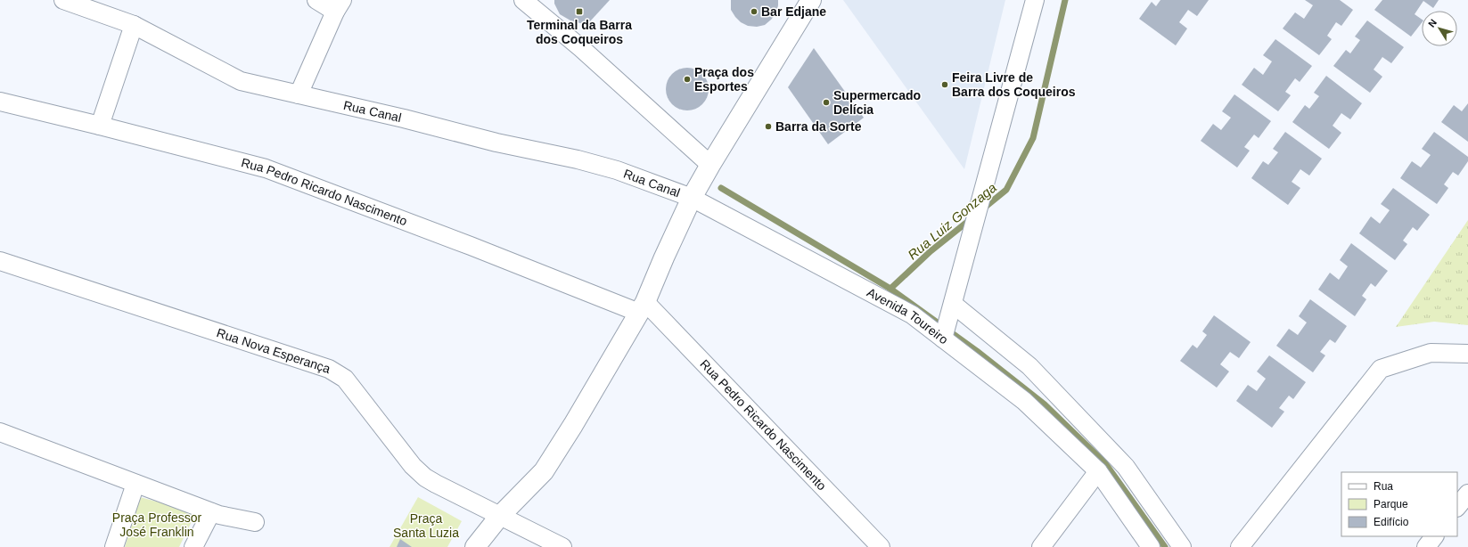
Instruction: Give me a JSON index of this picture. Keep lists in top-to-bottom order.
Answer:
{
  "streets": {
    "street": [
      "Rua Canal",
      "Rua Pedro Ricardo Nascimento",
      "Avenida Toureiro",
      "Rua Nova Esperança"
    ]
  },
  "crossings": [
    ["Rua Canal", "Avenida Toureiro"]
  ],
  "water": ["Rua Luiz Gonzaga"],
  "parks": ["Praça Professor José Franklin", "Praça Santa Luzia"],
  "places": {
    "transit": ["Terminal da Barra dos Coqueiros"],
    "other": [
      "Bar Edjane",
      "Praça dos Esportes",
      "Feira Livre de Barra dos Coqueiros",
      "Supermercado Delícia",
      "Barra da Sorte"
    ]
  },
  "legend": ["Rua", "Parque", "Edifício"],
  "north": "top left"
}
